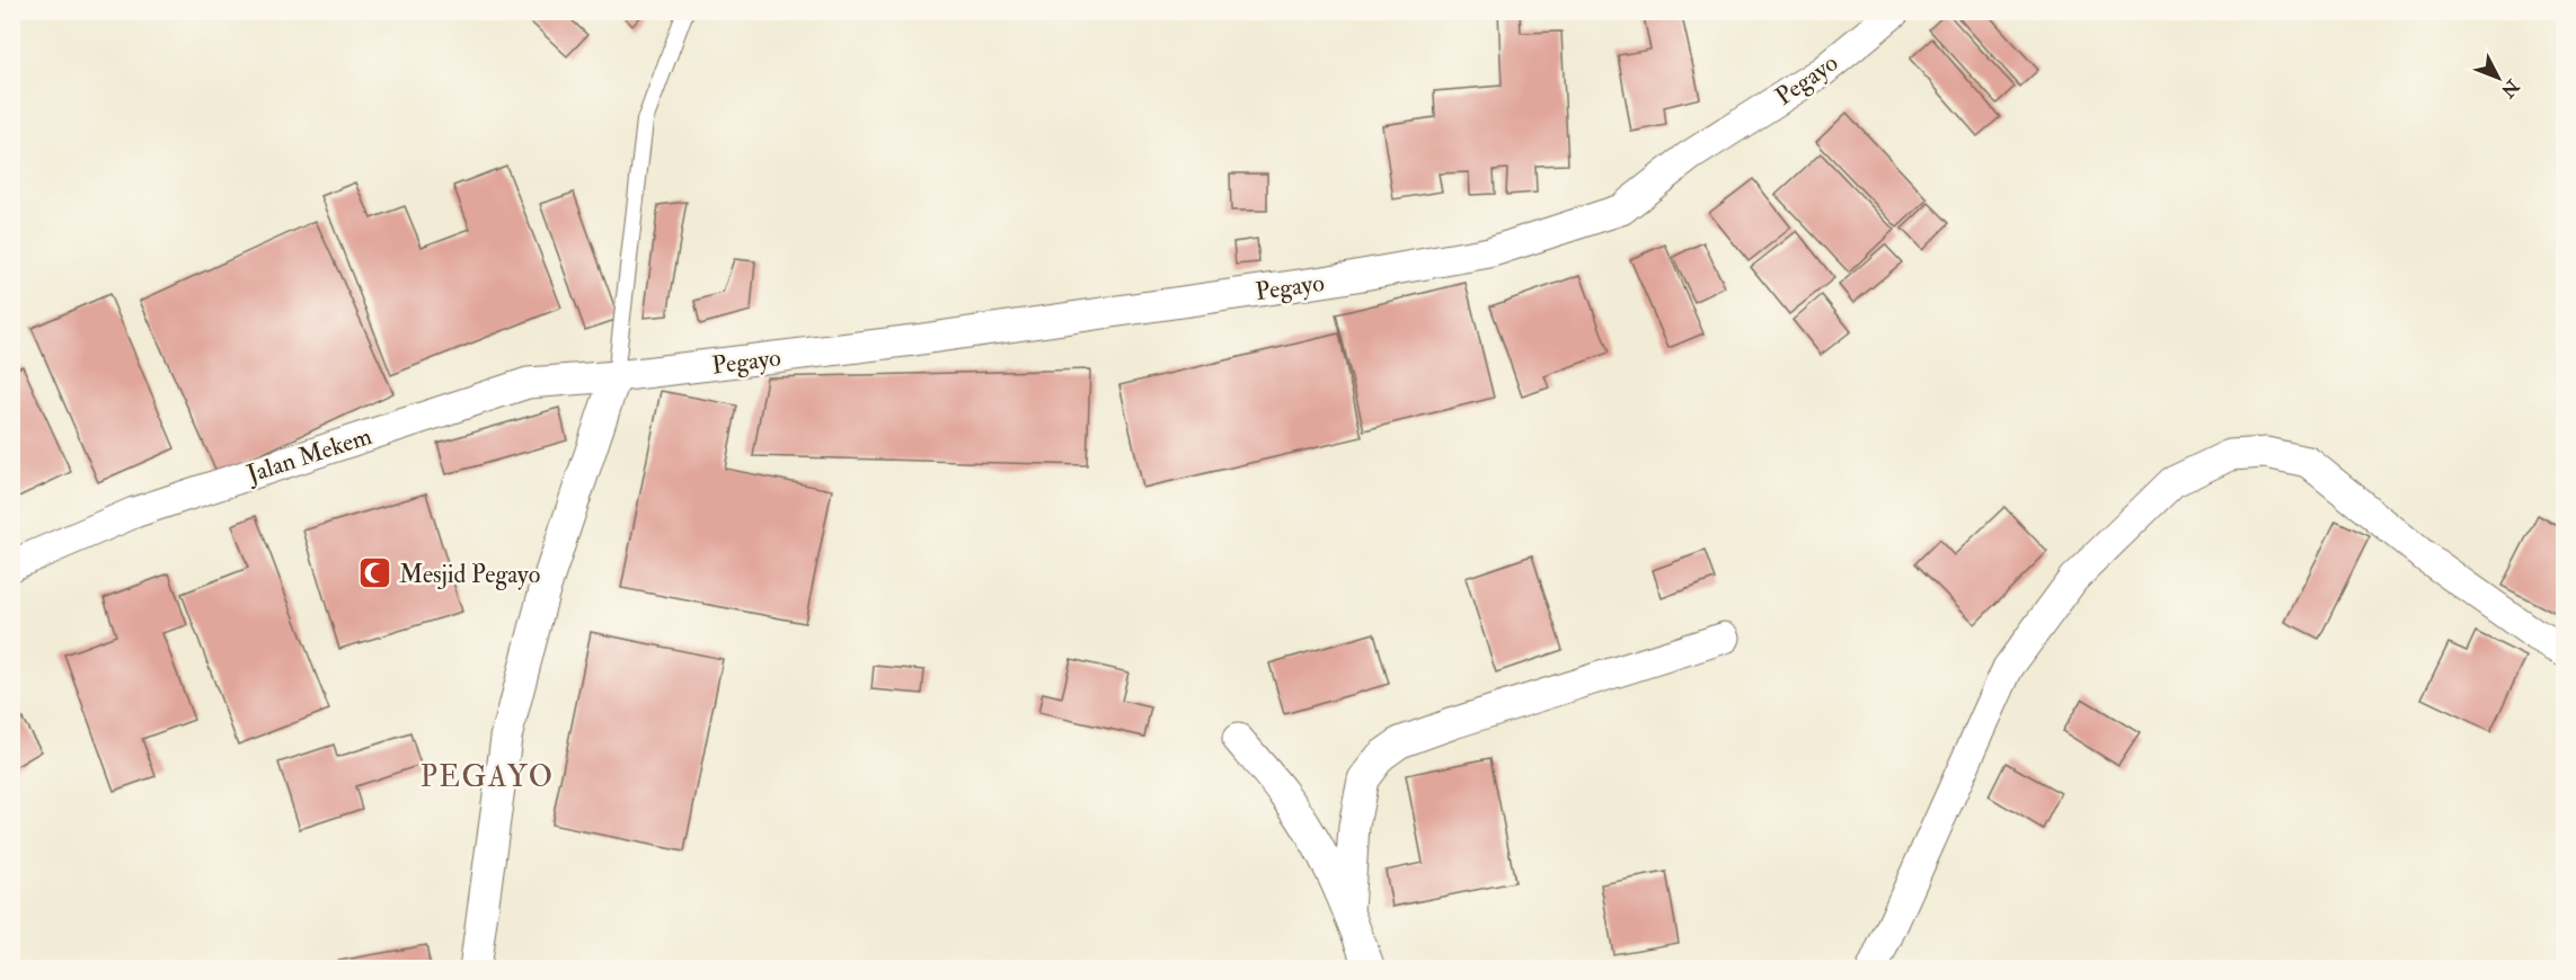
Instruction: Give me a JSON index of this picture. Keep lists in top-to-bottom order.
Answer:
{
  "streets": {
    "street": ["Pegayo", "Jalan Mekem"]
  },
  "crossings": [
    ["Pegayo", "Jalan Mekem"]
  ],
  "districts": ["PEGAYO"],
  "places": {
    "mosque": ["Mesjid Pegayo"]
  },
  "north": "bottom right"
}
